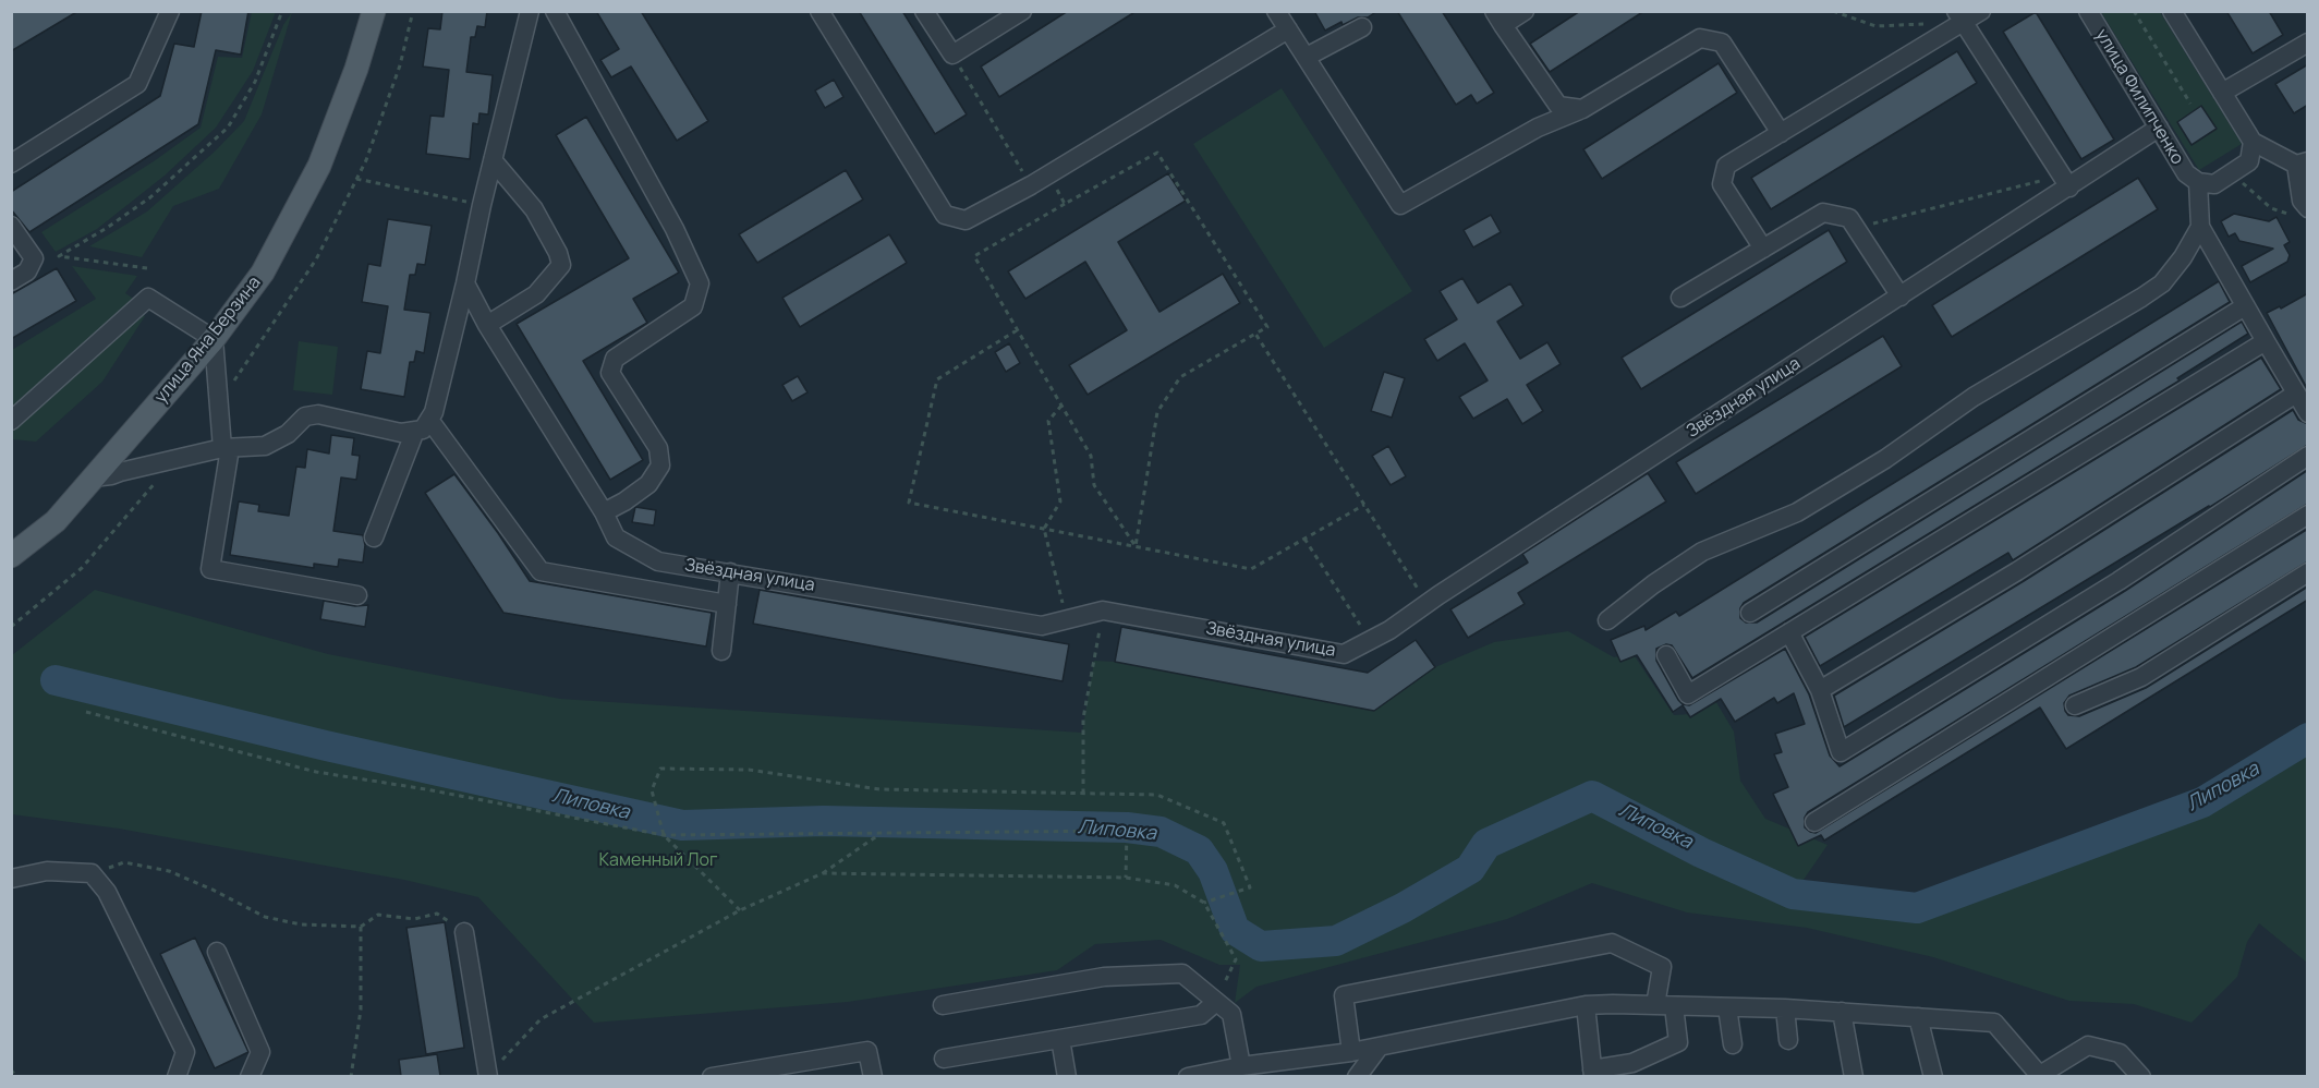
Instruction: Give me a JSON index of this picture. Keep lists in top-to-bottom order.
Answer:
{
  "streets": {
    "main road": ["улица Яна Берзина"],
    "street": ["улица Филипченко", "Звёздная улица"]
  },
  "crossings": [
    ["улица Филипченко", "Звёздная улица"]
  ],
  "water": ["Липовка"],
  "parks": ["Каменный Лог"]
}
